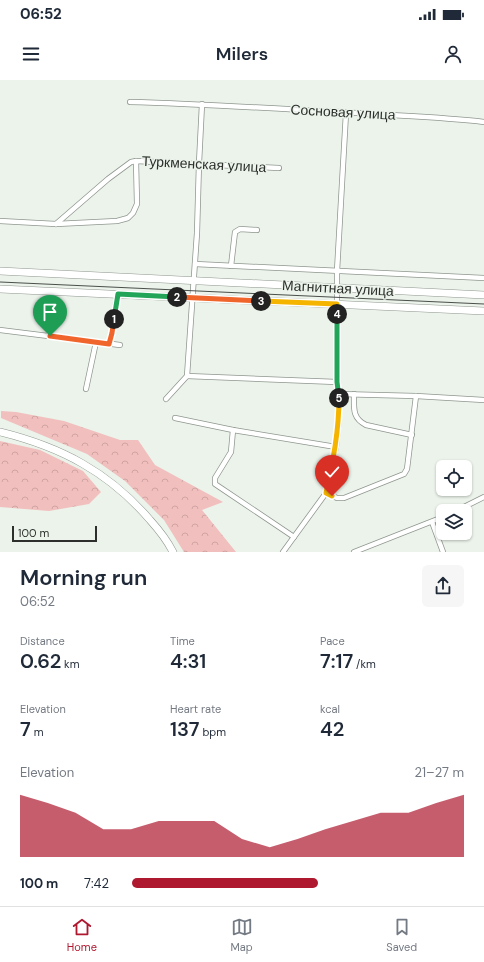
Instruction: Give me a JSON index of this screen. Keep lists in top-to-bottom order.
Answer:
{
  "streets": {
    "main road": ["Магнитная улица"],
    "street": ["Сосновая улица", "Туркменская улица"]
  },
  "scale_bar": "100 m",
  "page": {
    "status": "06:52",
    "header": "Milers",
    "pins": [
      "2",
      "3",
      "4",
      "1",
      "5"
    ],
    "scale": "100 m",
    "heading": ["Morning run", "06:52"],
    "stats": [
      ["Distance", "0.62 km"],
      ["Time", "4:31"],
      ["Pace", "7:17 /km"],
      ["Elevation", "7 m"],
      ["Heart rate", "137 bpm"],
      ["kcal", "42"]
    ],
    "chart": ["Elevation", "21–27 m"],
    "list": [
      {
        "name": "100 m",
        "note": "7:42"
      }
    ],
    "tabs": ["Home", "Map", "Saved"]
  }
}
